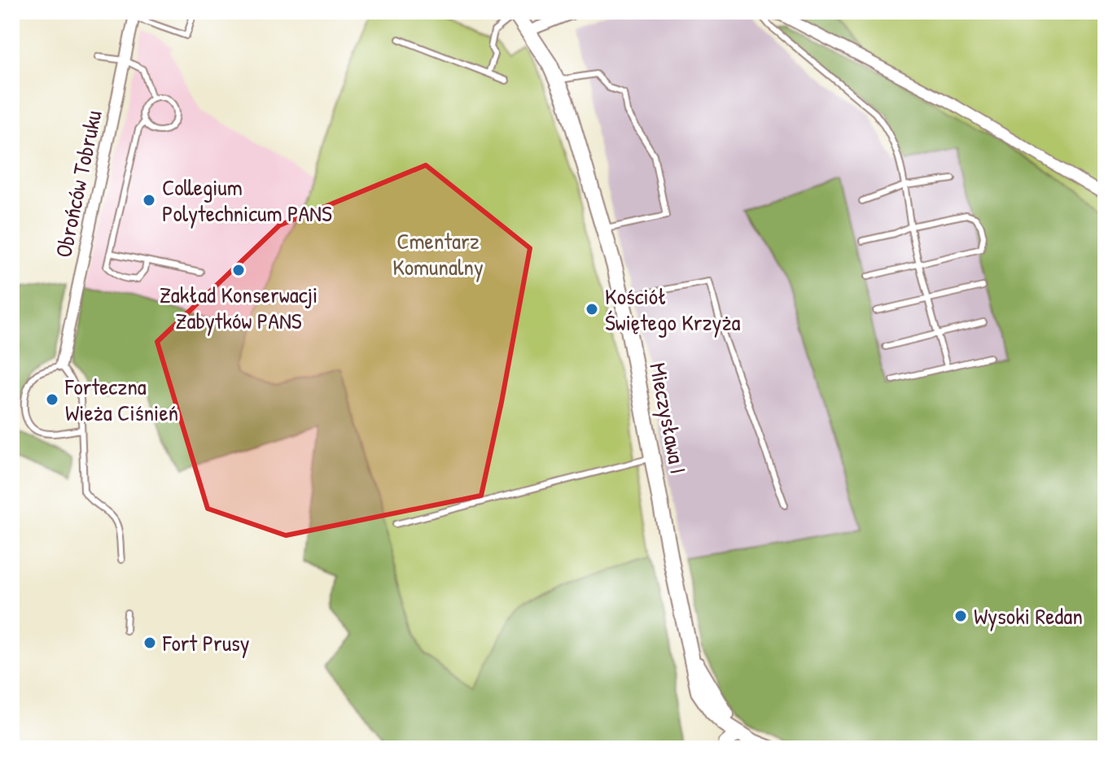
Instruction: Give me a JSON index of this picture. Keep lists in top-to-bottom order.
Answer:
{
  "streets": {
    "main road": ["Mieczysława I"],
    "street": ["Obrońców Tobruku"]
  },
  "parks": ["Cmentarz Komunalny"],
  "places": [
    "Collegium Polytechnicum PANS",
    "Zakład Konserwacji Zabytków PANS",
    "Kościół Świętego Krzyża",
    "Forteczna Wieża Ciśnień",
    "Wysoki Redan",
    "Fort Prusy"
  ]
}
